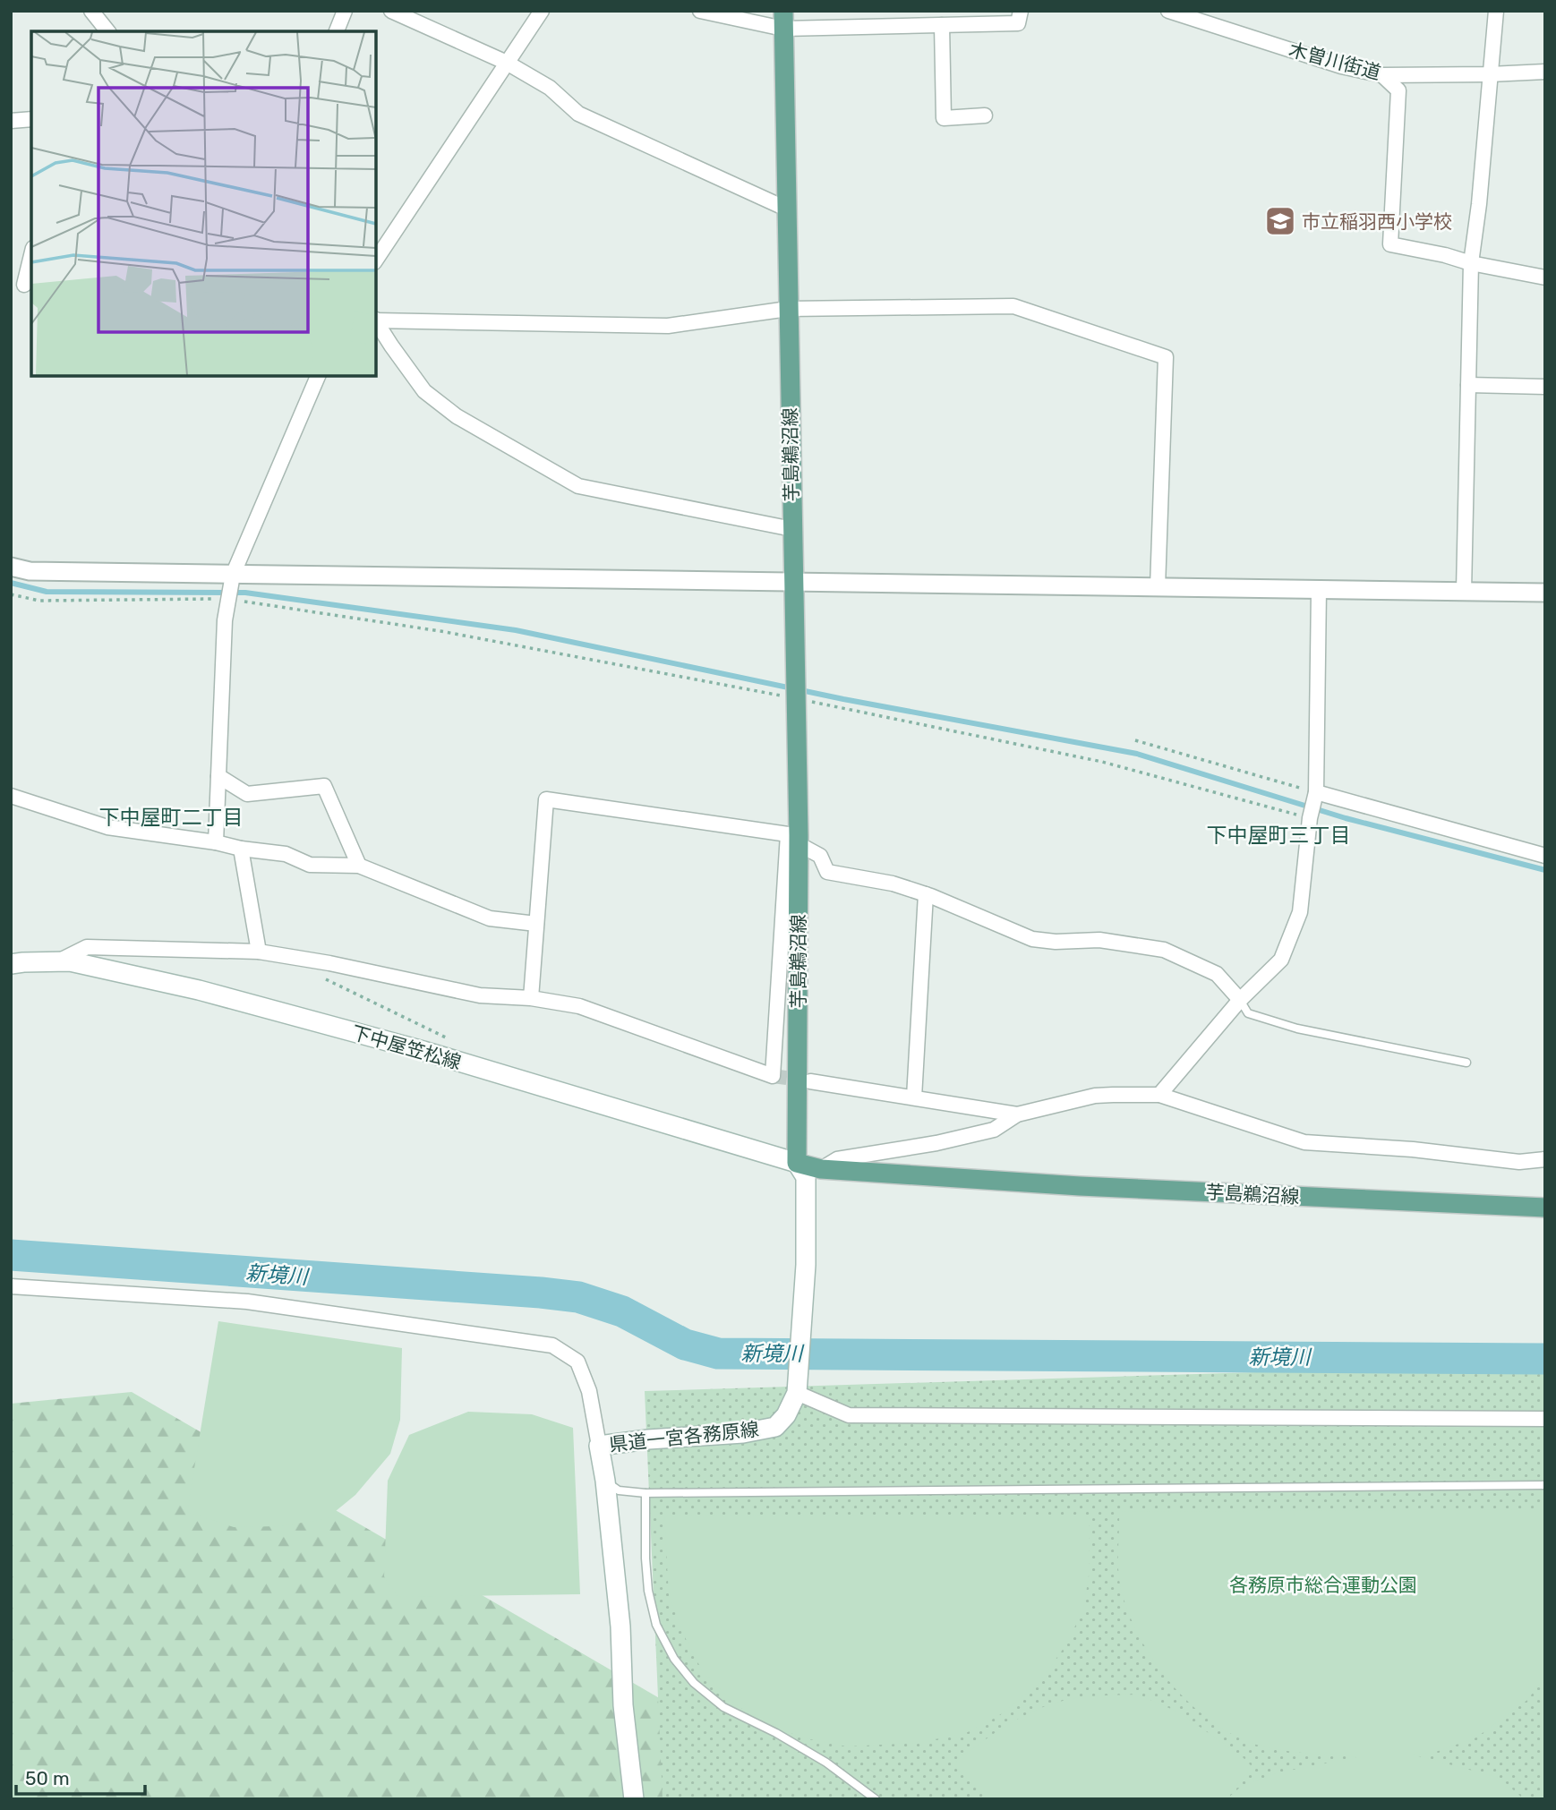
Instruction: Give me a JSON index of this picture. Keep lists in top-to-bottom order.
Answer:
{
  "streets": {
    "main road": ["芋島鵜沼線", "下中屋笠松線", "県道一宮各務原線"],
    "street": ["木曽川街道"]
  },
  "crossings": [
    ["芋島鵜沼線", "下中屋笠松線"],
    ["芋島鵜沼線", "県道一宮各務原線"],
    ["下中屋笠松線", "県道一宮各務原線"]
  ],
  "districts": ["下中屋町二丁目", "下中屋町三丁目"],
  "water": ["新境川"],
  "parks": ["各務原市総合運動公園"],
  "places": {
    "school or university": ["市立稲羽西小学校"]
  },
  "scale_bar": "50 m"
}
